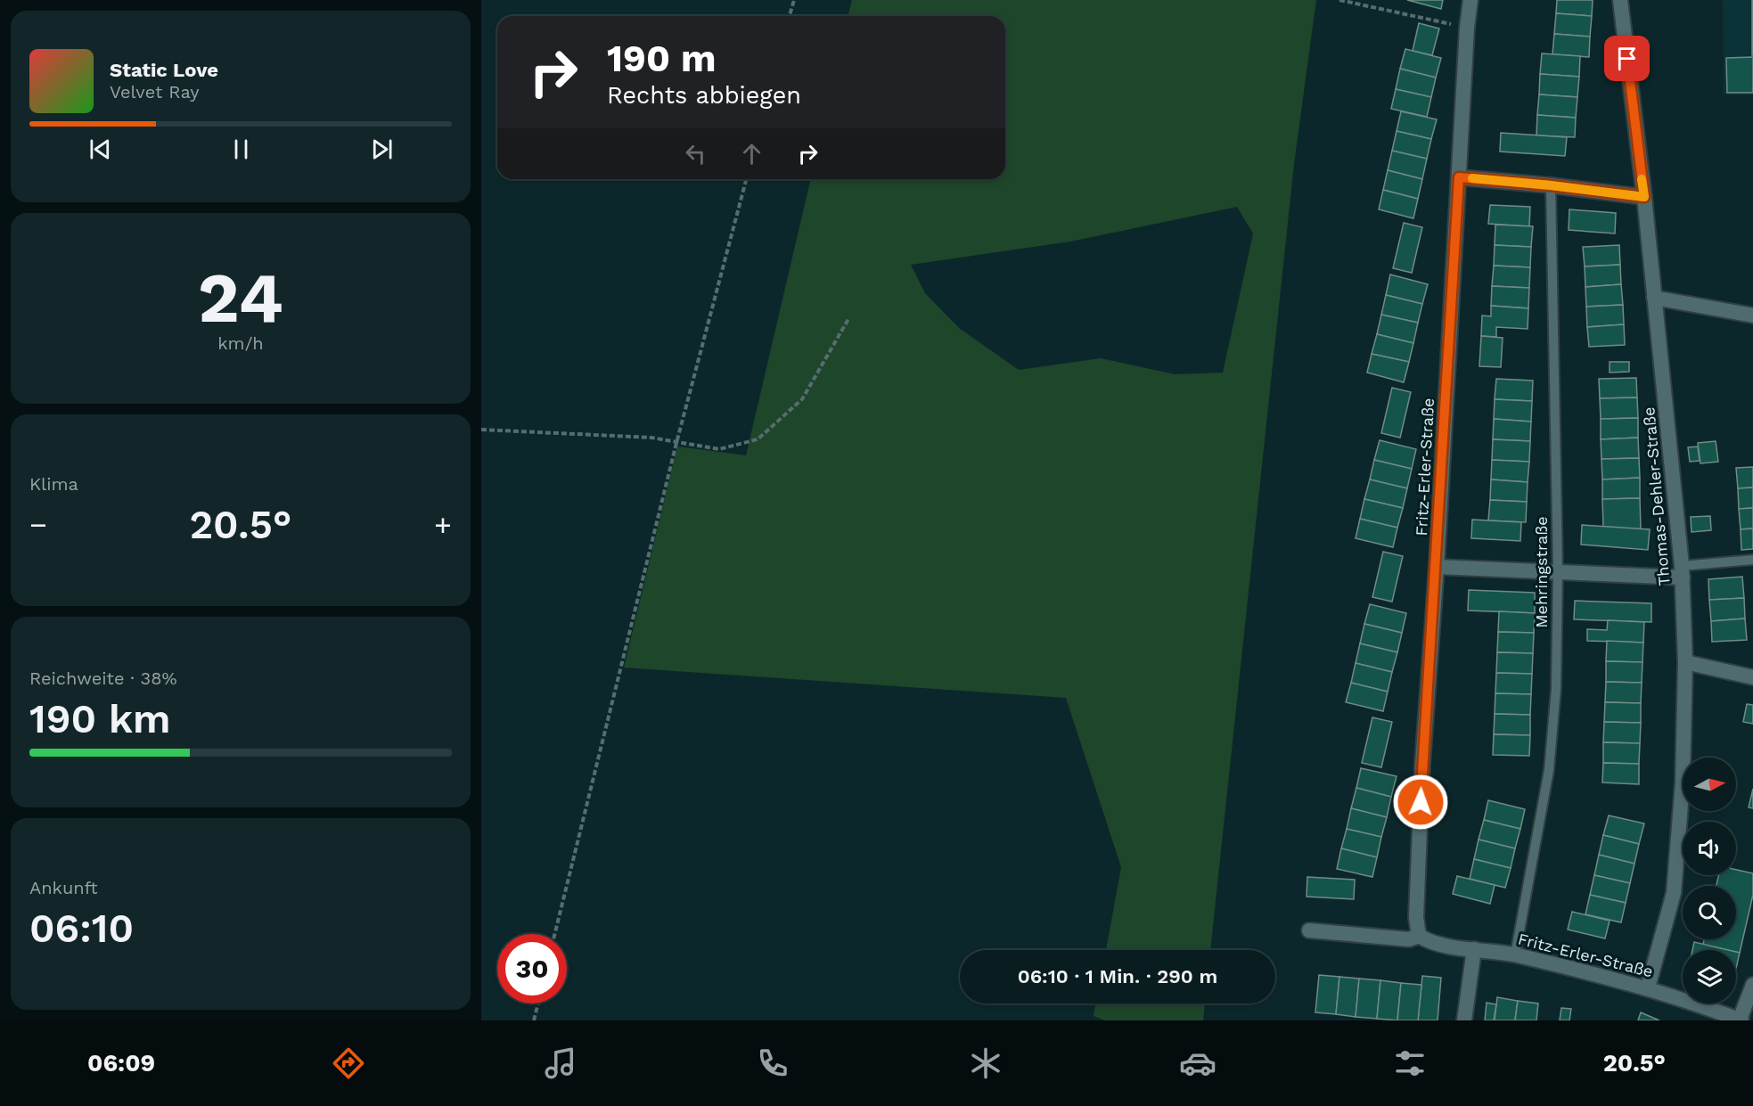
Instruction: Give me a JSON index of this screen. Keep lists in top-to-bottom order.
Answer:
{
  "streets": {
    "street": ["Fritz-Erler-Straße", "Thomas-Dehler-Straße"],
    "lane": ["Mehringstraße"]
  },
  "crossings": [
    ["Fritz-Erler-Straße", "Thomas-Dehler-Straße"],
    ["Fritz-Erler-Straße", "Mehringstraße"]
  ],
  "north": "right",
  "page": {
    "turn": ["190 m", "Rechts abbiegen"],
    "song": ["Static Love", "Velvet Ray"],
    "tile": [
      ["24", "km/h"],
      "Klima",
      ["Reichweite · 38%", "190 km"],
      ["Ankunft", "06:10"]
    ],
    "heat": ["−", "20.5°", "+"],
    "limit": "30",
    "trip": "06:10 · 1 Min. · 290 m",
    "tabs": ["06:09", "20.5°"]
  }
}
